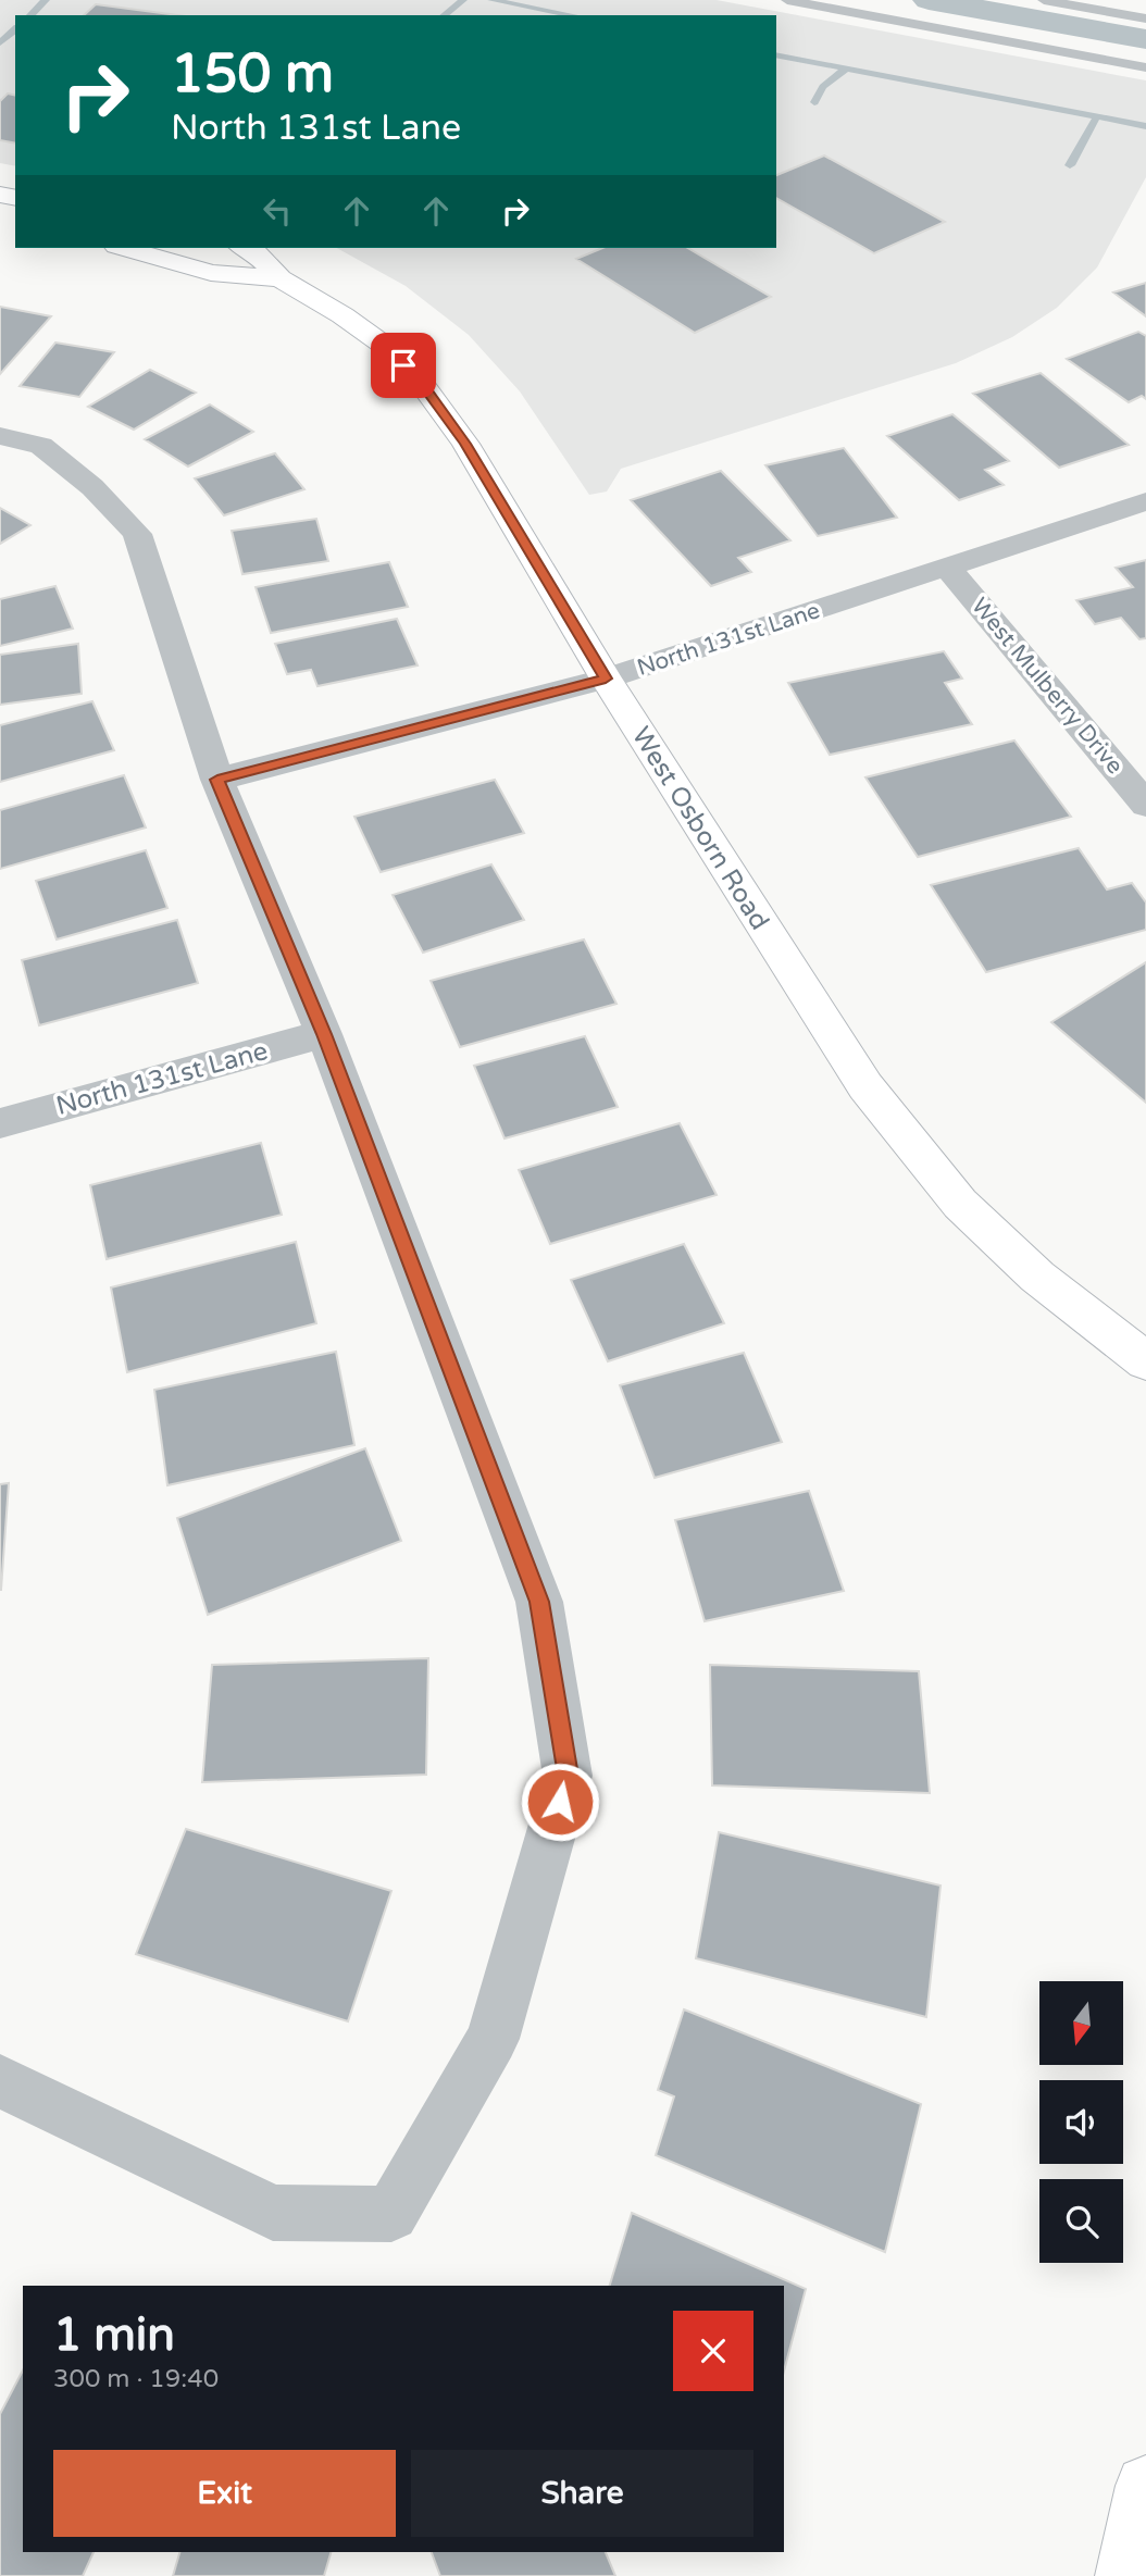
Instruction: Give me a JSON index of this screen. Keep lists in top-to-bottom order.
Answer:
{
  "streets": {
    "street": ["North 131st Lane", "West Mulberry Drive", "West Osborn Road"]
  },
  "crossings": [
    ["North 131st Lane", "West Mulberry Drive"],
    ["North 131st Lane", "West Osborn Road"]
  ],
  "north": "bottom",
  "page": {
    "turn": ["150 m", "North 131st Lane"],
    "heading": ["1 min", "300 m · 19:40"],
    "buttons": ["Exit", "Share"]
  }
}
